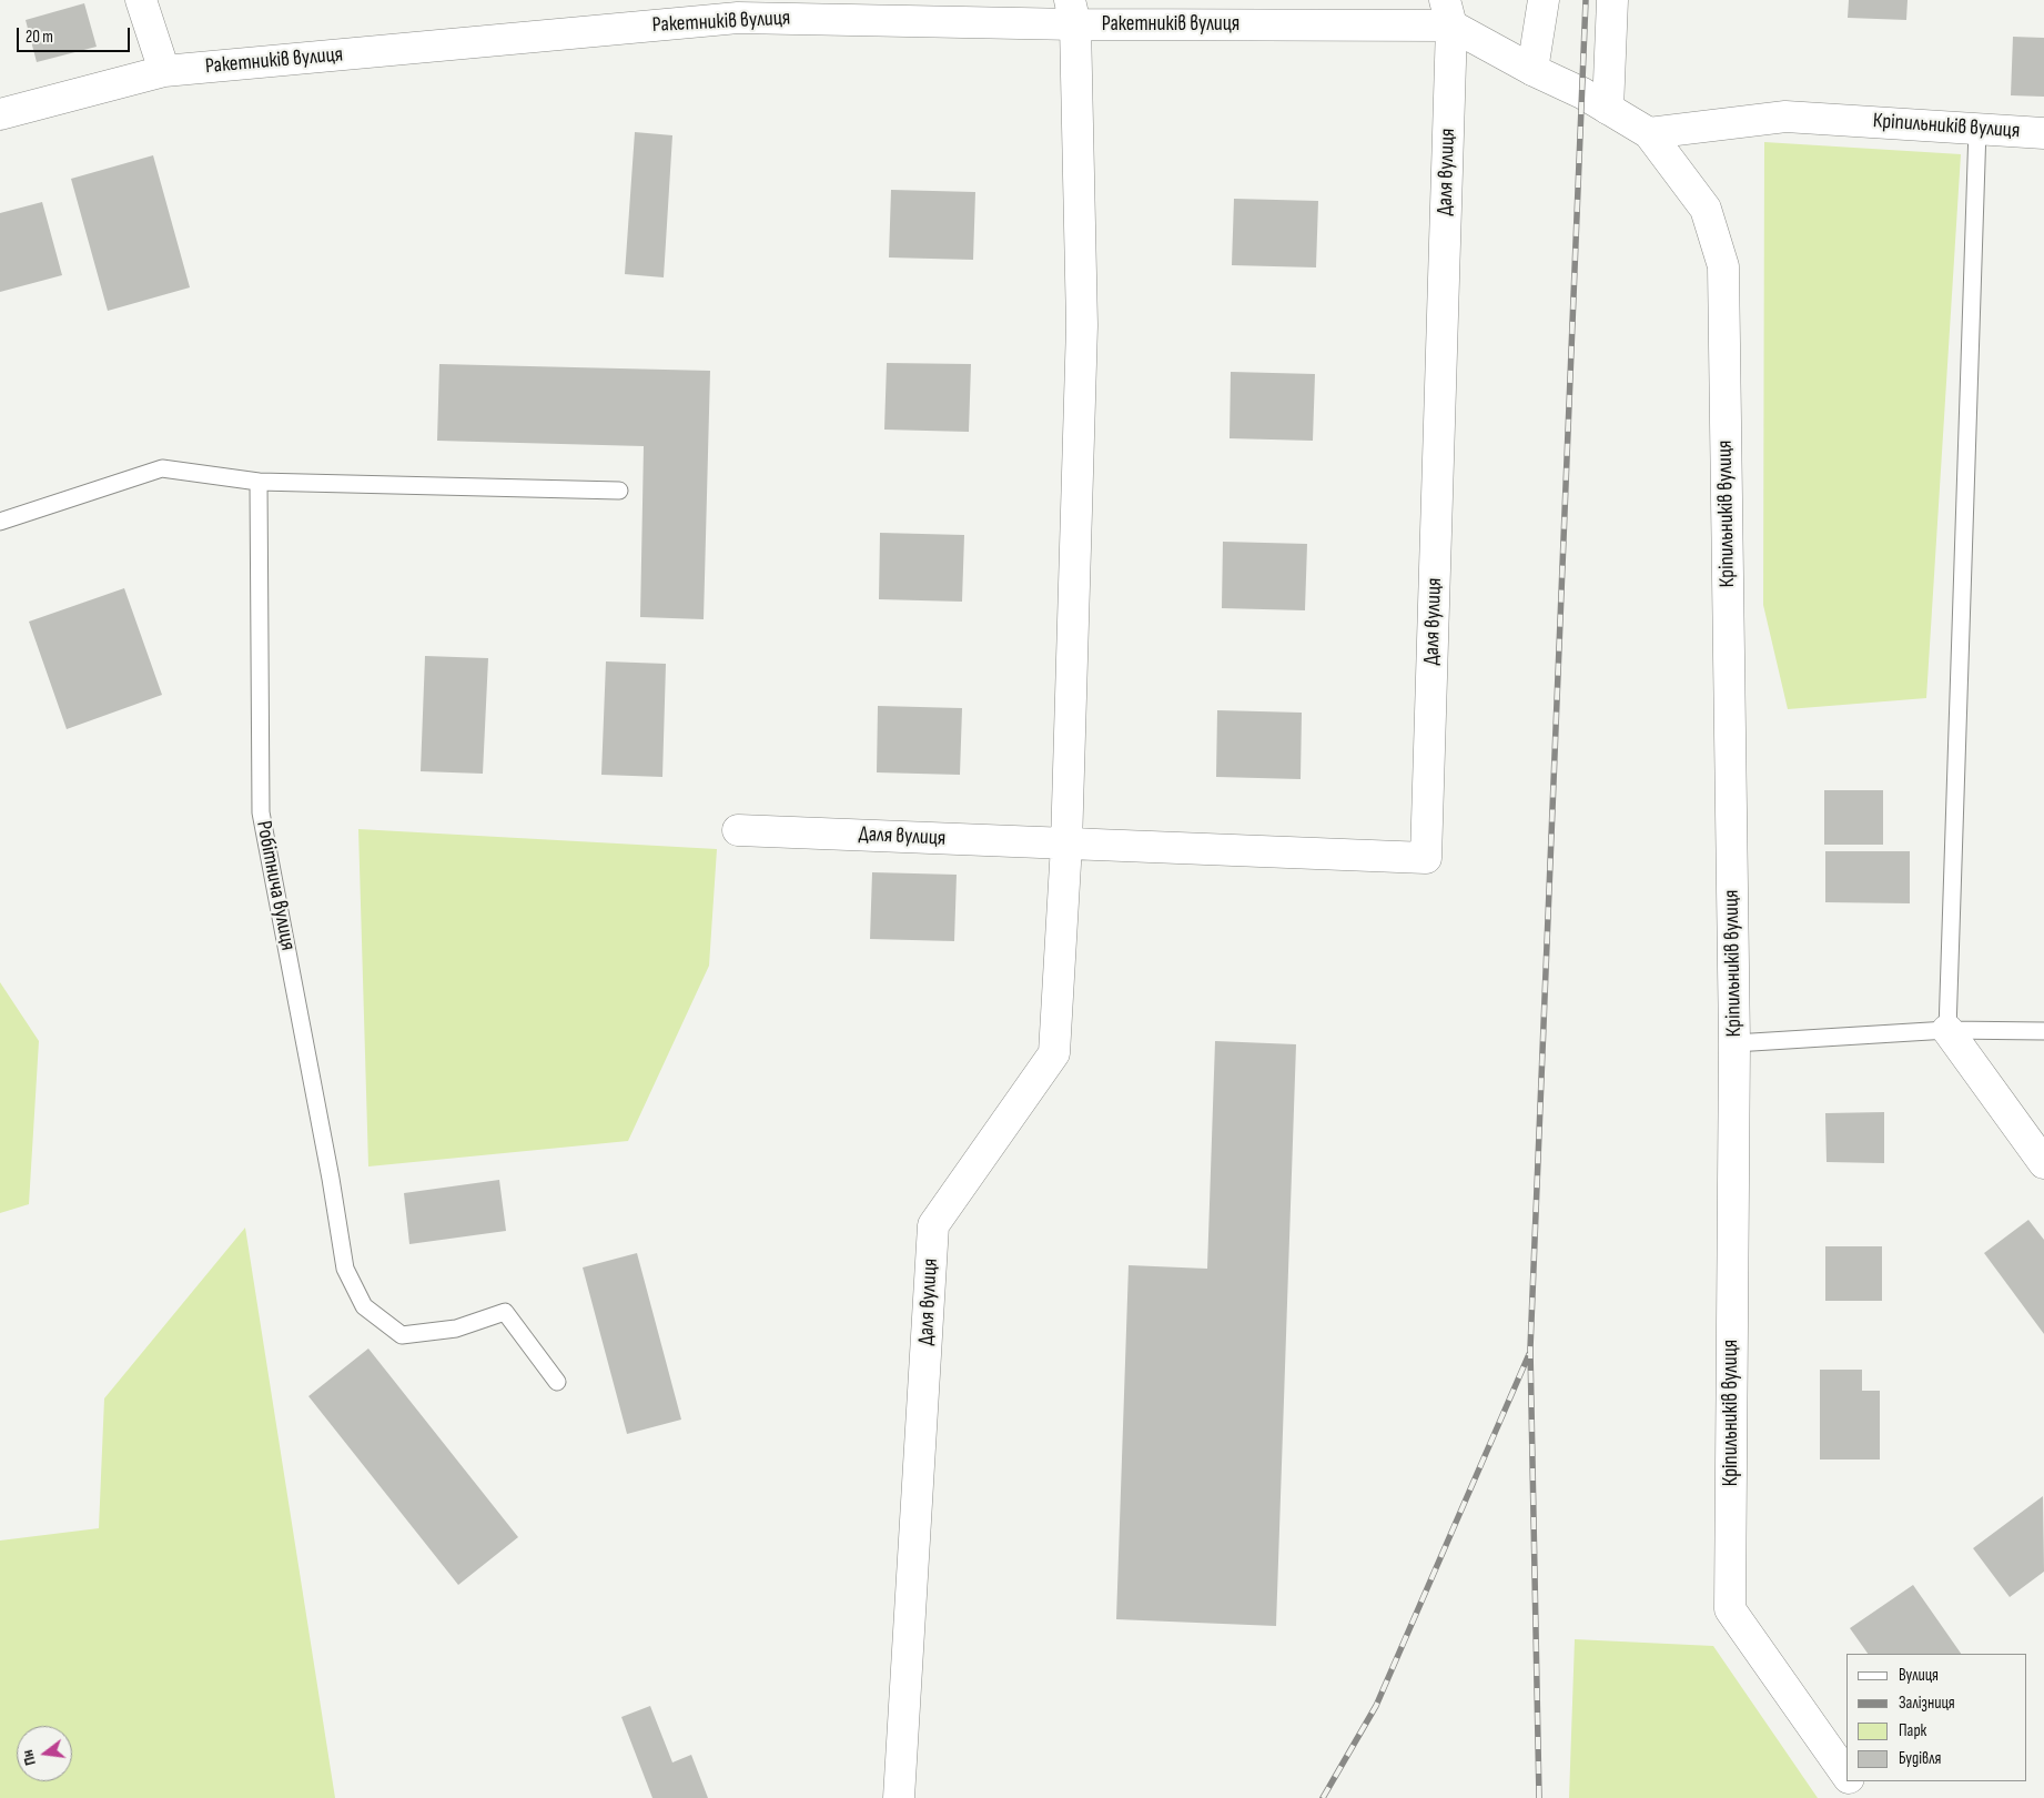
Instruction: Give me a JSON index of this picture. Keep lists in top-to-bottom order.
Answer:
{
  "streets": {
    "street": ["Ракетників вулиця", "Кріпильників вулиця", "Даля вулиця"],
    "lane": ["Робітнича вулиця"]
  },
  "crossings": [
    ["Ракетників вулиця", "Кріпильників вулиця"],
    ["Ракетників вулиця", "Даля вулиця"],
    ["Кріпильників вулиця", "Даля вулиця"]
  ],
  "legend": [
    "Вулиця",
    "Залізниця",
    "Парк",
    "Будівля"
  ],
  "scale_bar": "20 m",
  "north": "left"
}
